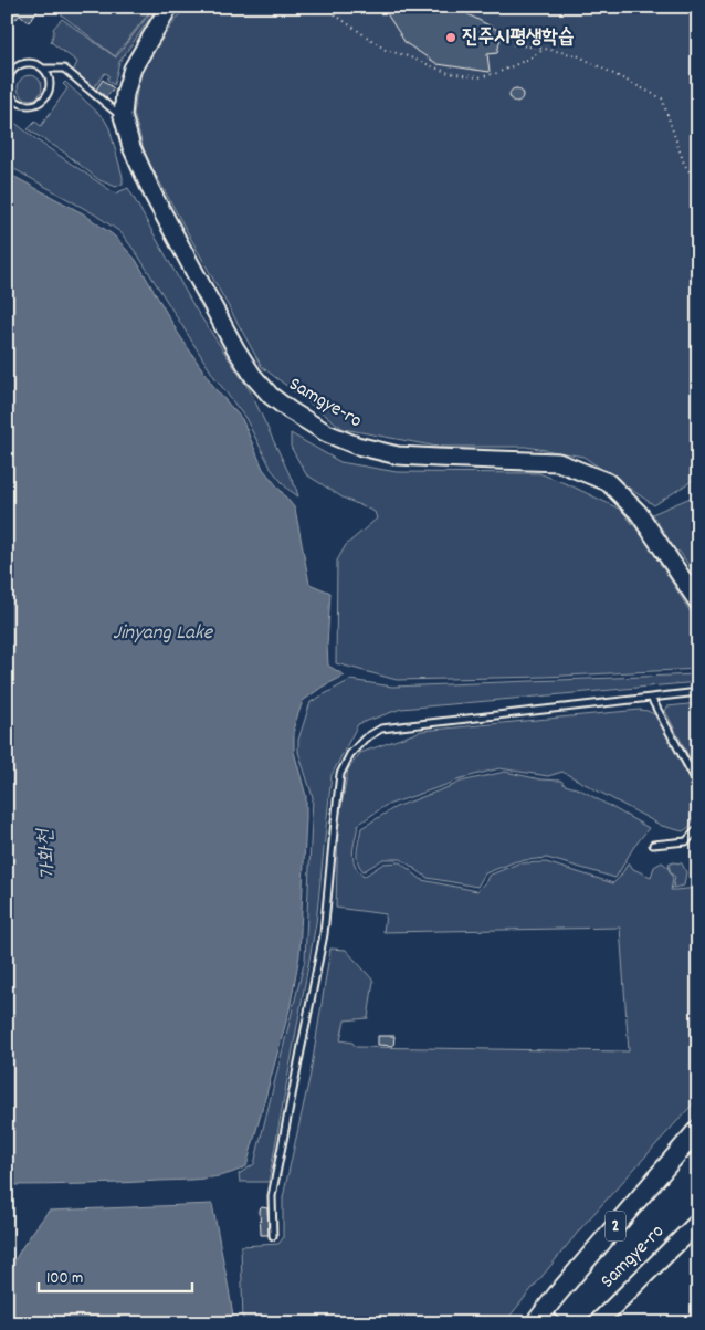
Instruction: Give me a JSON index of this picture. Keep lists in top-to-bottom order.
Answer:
{
  "streets": {
    "main road": ["2"],
    "street": ["Samgye-ro"]
  },
  "water": ["Jinyang Lake", "가화천"],
  "places": ["진주시평생학습"],
  "scale_bar": "100 m"
}
